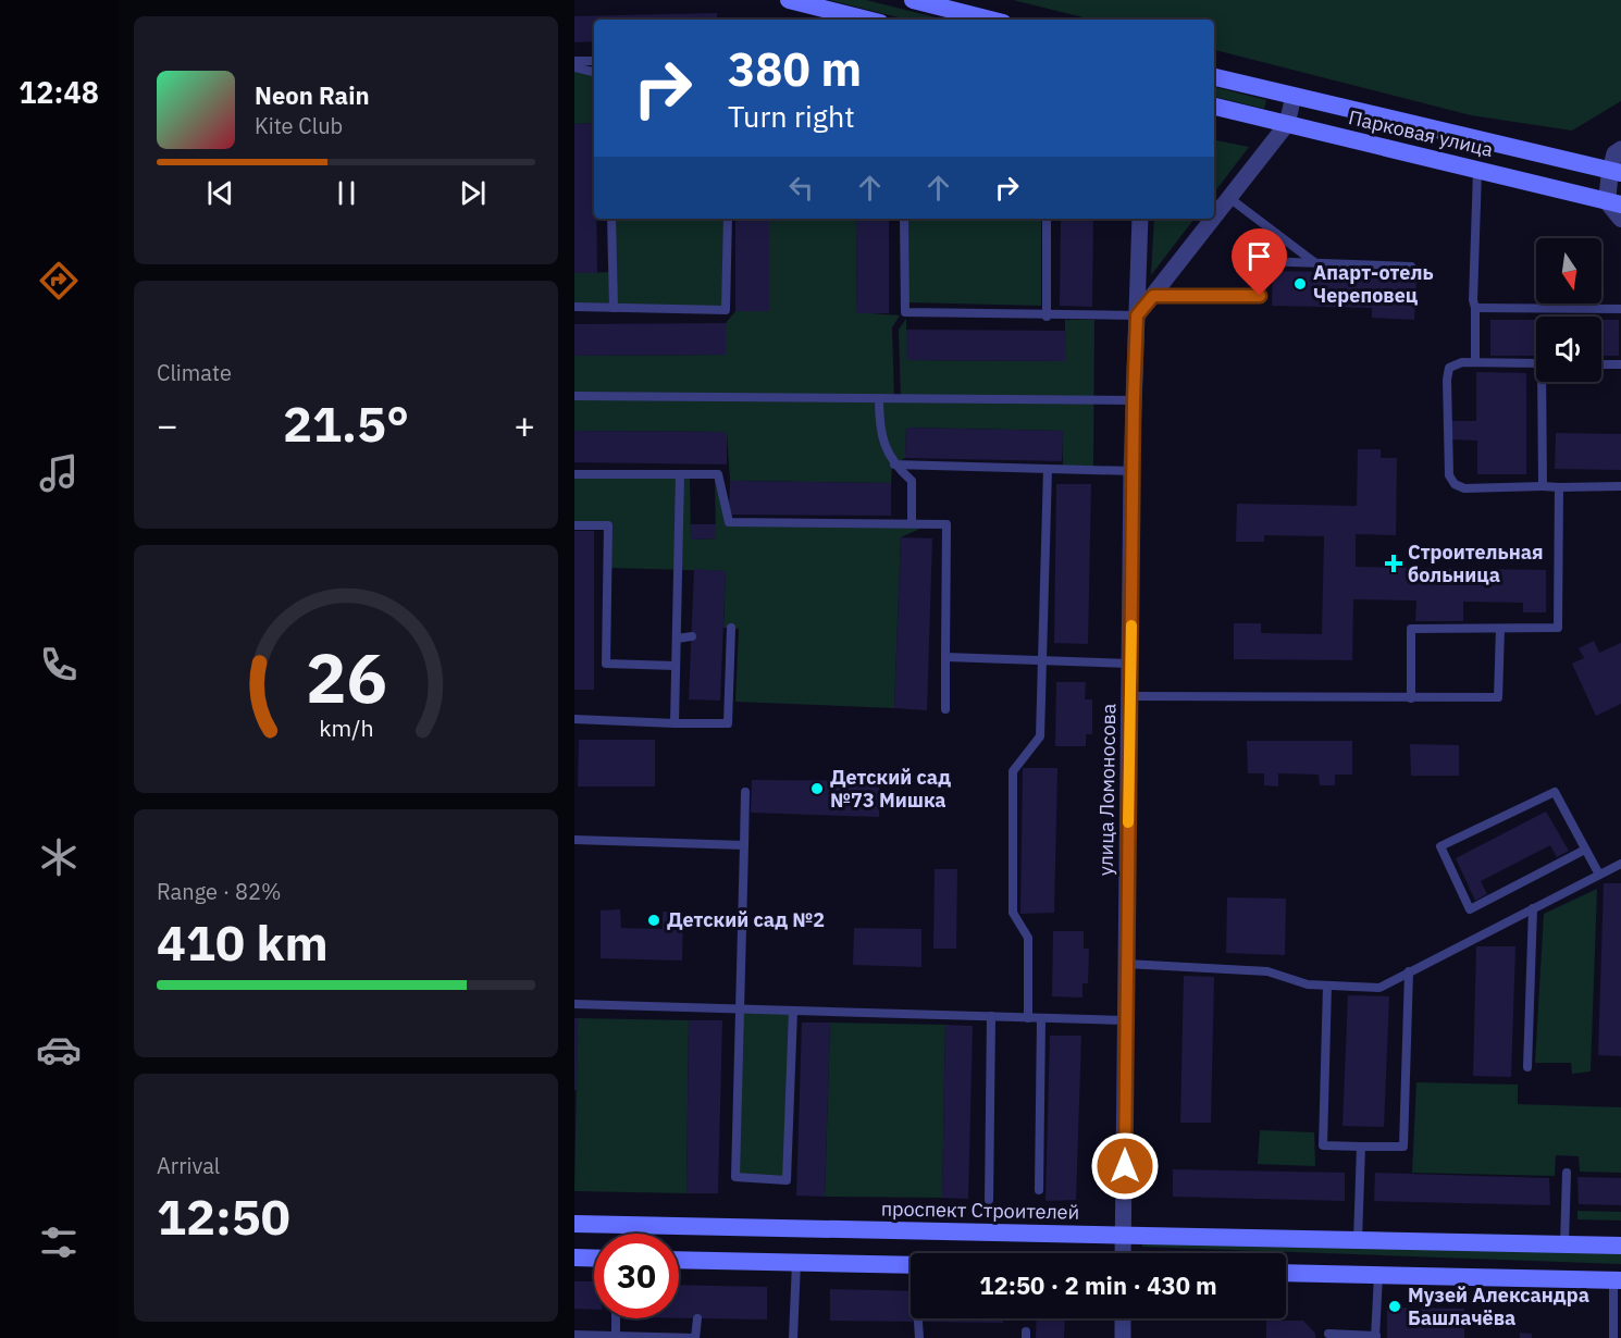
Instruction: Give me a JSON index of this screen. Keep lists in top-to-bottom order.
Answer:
{
  "streets": {
    "main road": ["Парковая улица", "проспект Строителей"],
    "street": ["улица Ломоносова"]
  },
  "crossings": [
    ["улица Ломоносова", "проспект Строителей"]
  ],
  "places": {
    "other": [
      "Апарт-отель Череповец",
      "Детский сад №73 Мишка",
      "Детский сад №2",
      "Музей Александра Башлачёва"
    ],
    "health": ["Строительная больница"]
  },
  "north": "bottom",
  "page": {
    "tabs": "12:48",
    "turn": ["380 m", "Turn right"],
    "song": ["Neon Rain", "Kite Club"],
    "tile": [
      "Climate",
      ["Range · 82%", "410 km"],
      ["Arrival", "12:50"]
    ],
    "heat": ["−", "21.5°", "+"],
    "limit": "30",
    "trip": "12:50 · 2 min · 430 m",
    "gauge": ["26", "km/h"]
  }
}
